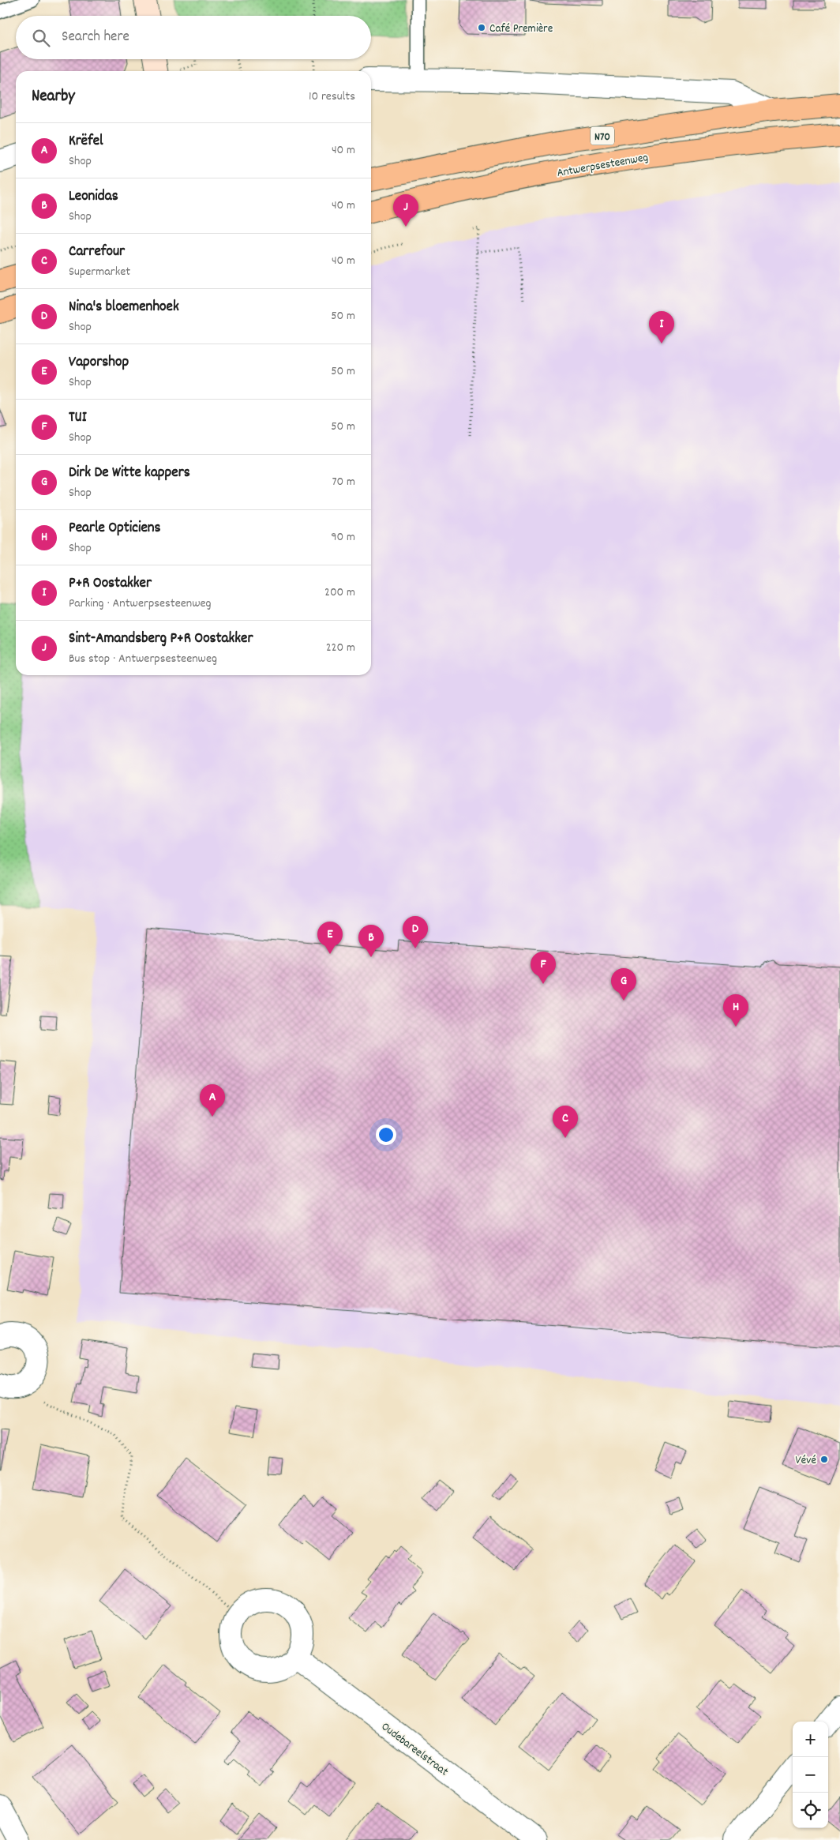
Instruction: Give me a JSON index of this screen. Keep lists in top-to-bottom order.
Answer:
{
  "streets": {
    "main road": ["N70", "Antwerpsesteenweg"],
    "street": ["Oudebareelstraat"]
  },
  "places": ["Café Première", "Vévé"],
  "page": {
    "search": "Search here",
    "heading": ["Nearby", "10 results"],
    "list": [
      {
        "mark": "A",
        "name": "Krëfel",
        "note": "Shop",
        "value": "40 m"
      },
      {
        "mark": "B",
        "name": "Leonidas",
        "note": "Shop",
        "value": "40 m"
      },
      {
        "mark": "C",
        "name": "Carrefour",
        "note": "Supermarket",
        "value": "40 m"
      },
      {
        "mark": "D",
        "name": "Nina's bloemenhoek",
        "note": "Shop",
        "value": "50 m"
      },
      {
        "mark": "E",
        "name": "Vaporshop",
        "note": "Shop",
        "value": "50 m"
      },
      {
        "mark": "F",
        "name": "TUI",
        "note": "Shop",
        "value": "50 m"
      },
      {
        "mark": "G",
        "name": "Dirk De Witte kappers",
        "note": "Shop",
        "value": "70 m"
      },
      {
        "mark": "H",
        "name": "Pearle Opticiens",
        "note": "Shop",
        "value": "90 m"
      },
      {
        "mark": "I",
        "name": "P+R Oostakker",
        "note": "Parking · Antwerpsesteenweg",
        "value": "200 m"
      },
      {
        "mark": "J",
        "name": "Sint-Amandsberg P+R Oostakker",
        "note": "Bus stop · Antwerpsesteenweg",
        "value": "220 m"
      }
    ],
    "pins": [
      "J",
      "I",
      "D",
      "E",
      "B",
      "F",
      "G",
      "H",
      "A",
      "C"
    ],
    "map_buttons": ["+", "−"]
  }
}
